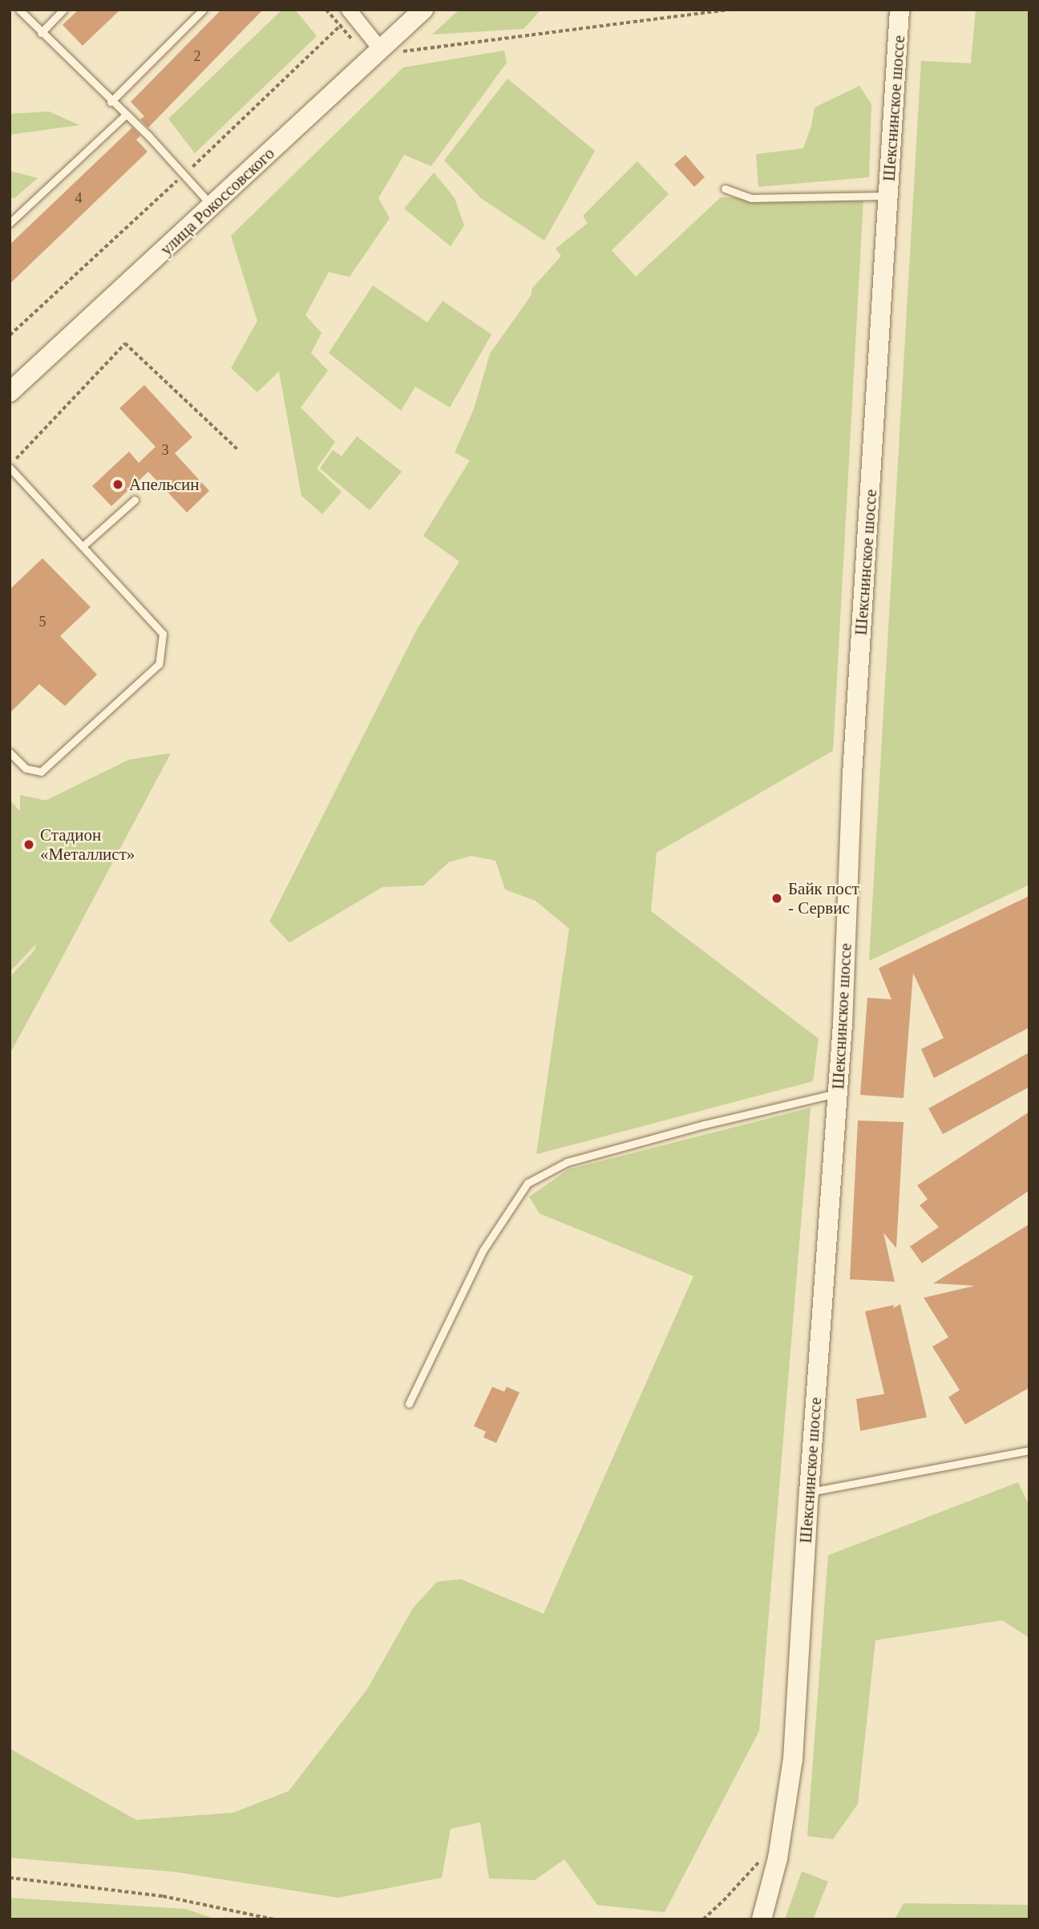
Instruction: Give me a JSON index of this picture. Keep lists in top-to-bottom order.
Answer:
{
  "streets": {
    "main road": ["Шекснинское шоссе", "улица Рокоссовского"]
  },
  "places": ["Апельсин", "Стадион «Металлист»", "Байк пост - Сервис"],
  "house_numbers": [
    "2",
    "4",
    "3",
    "5"
  ]
}
